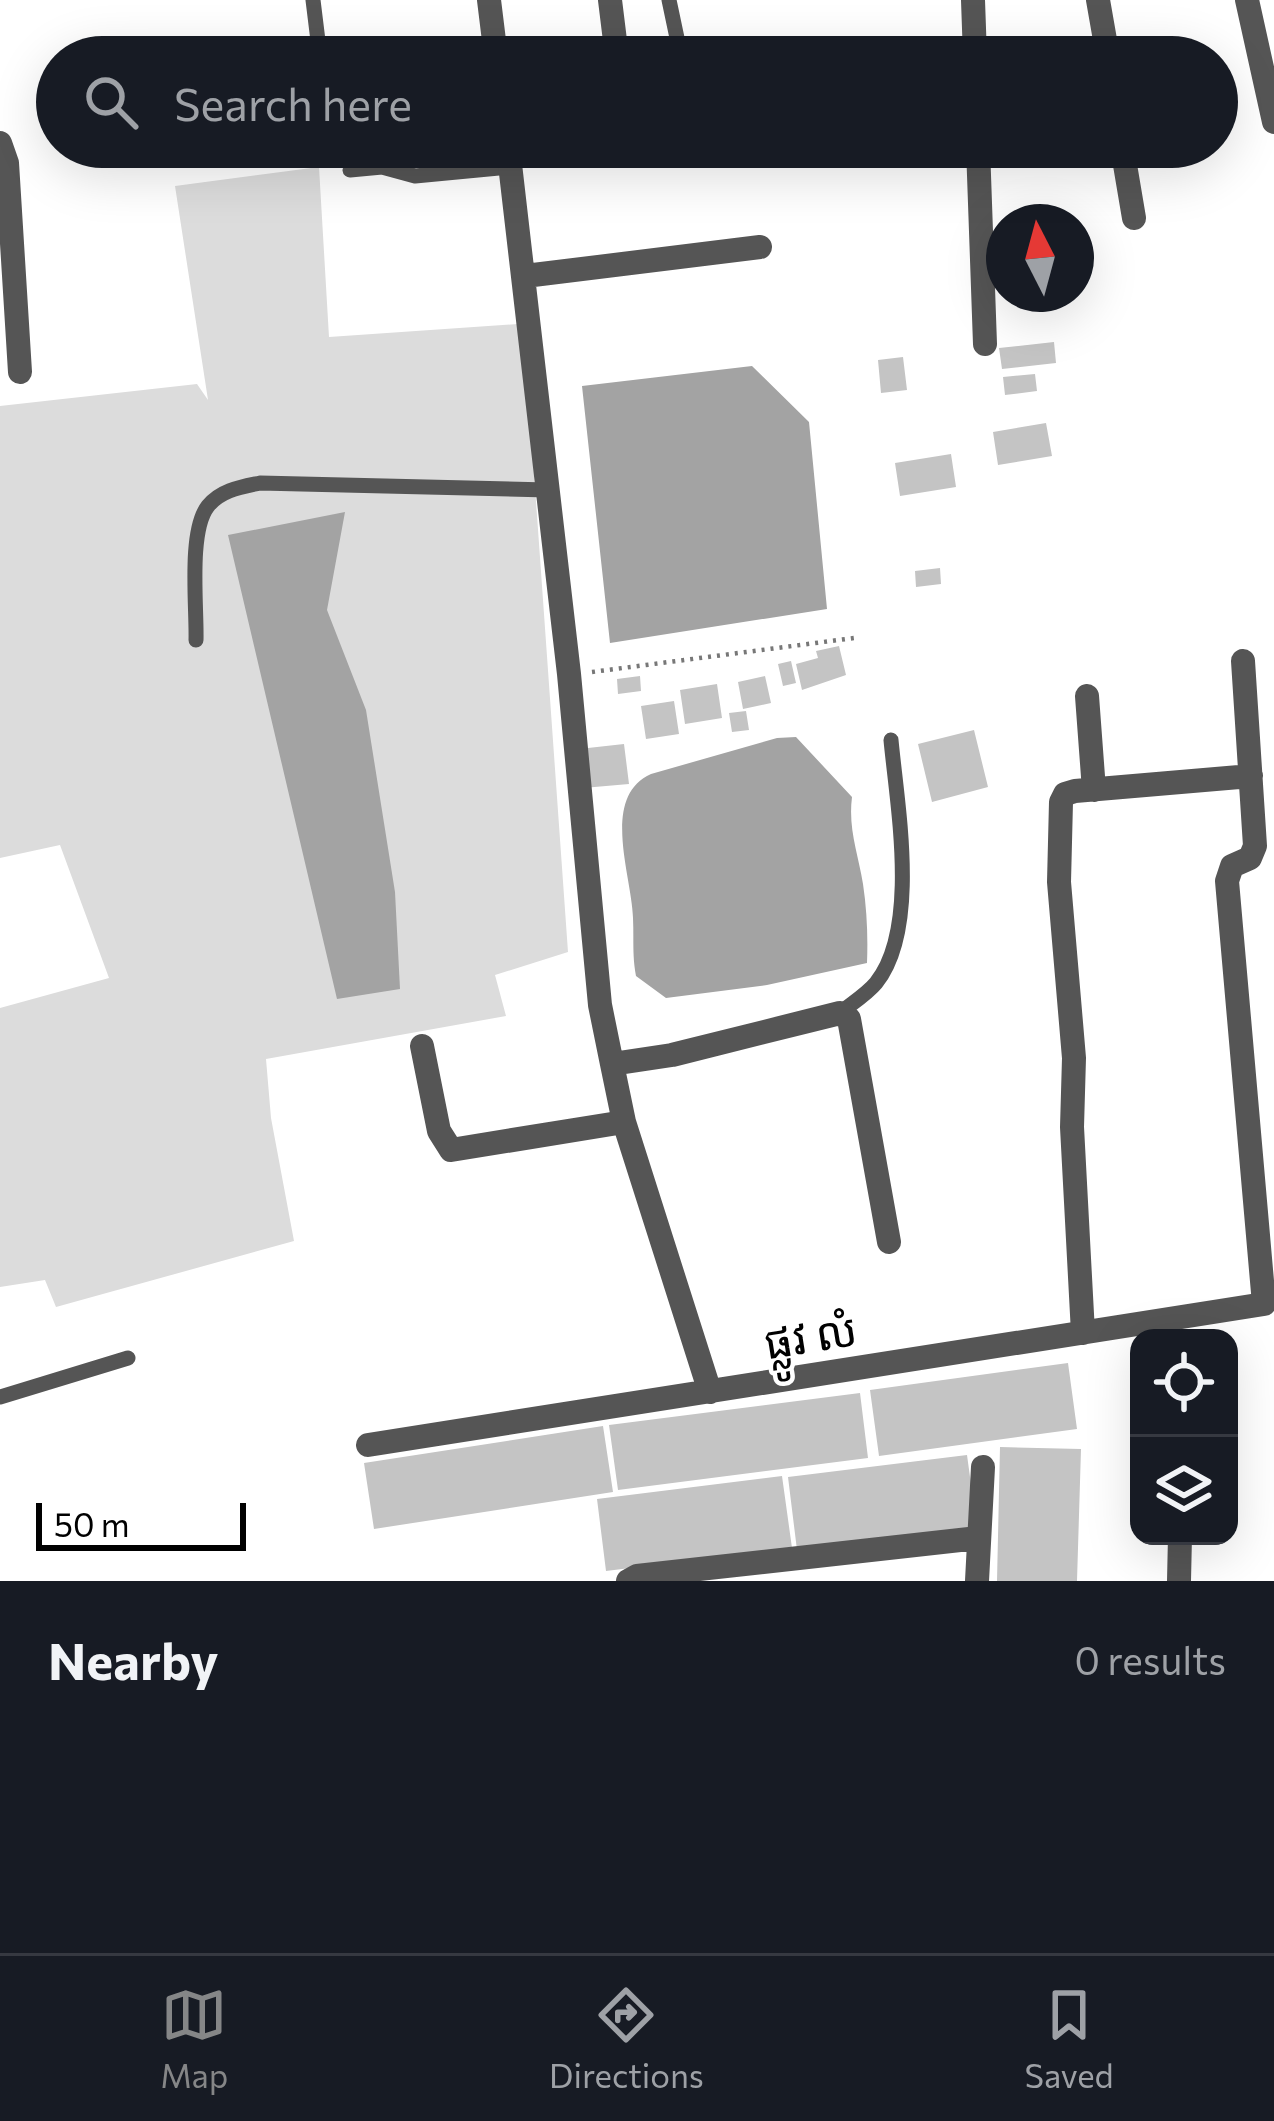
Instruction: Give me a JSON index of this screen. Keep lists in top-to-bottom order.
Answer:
{
  "streets": {
    "street": ["ផ្លូវ លំ"]
  },
  "scale_bar": "50 m",
  "north": "top",
  "page": {
    "search": "Search here",
    "scale": "50 m",
    "heading": ["Nearby", "0 results"],
    "nav": ["Map", "Directions", "Saved"]
  }
}
